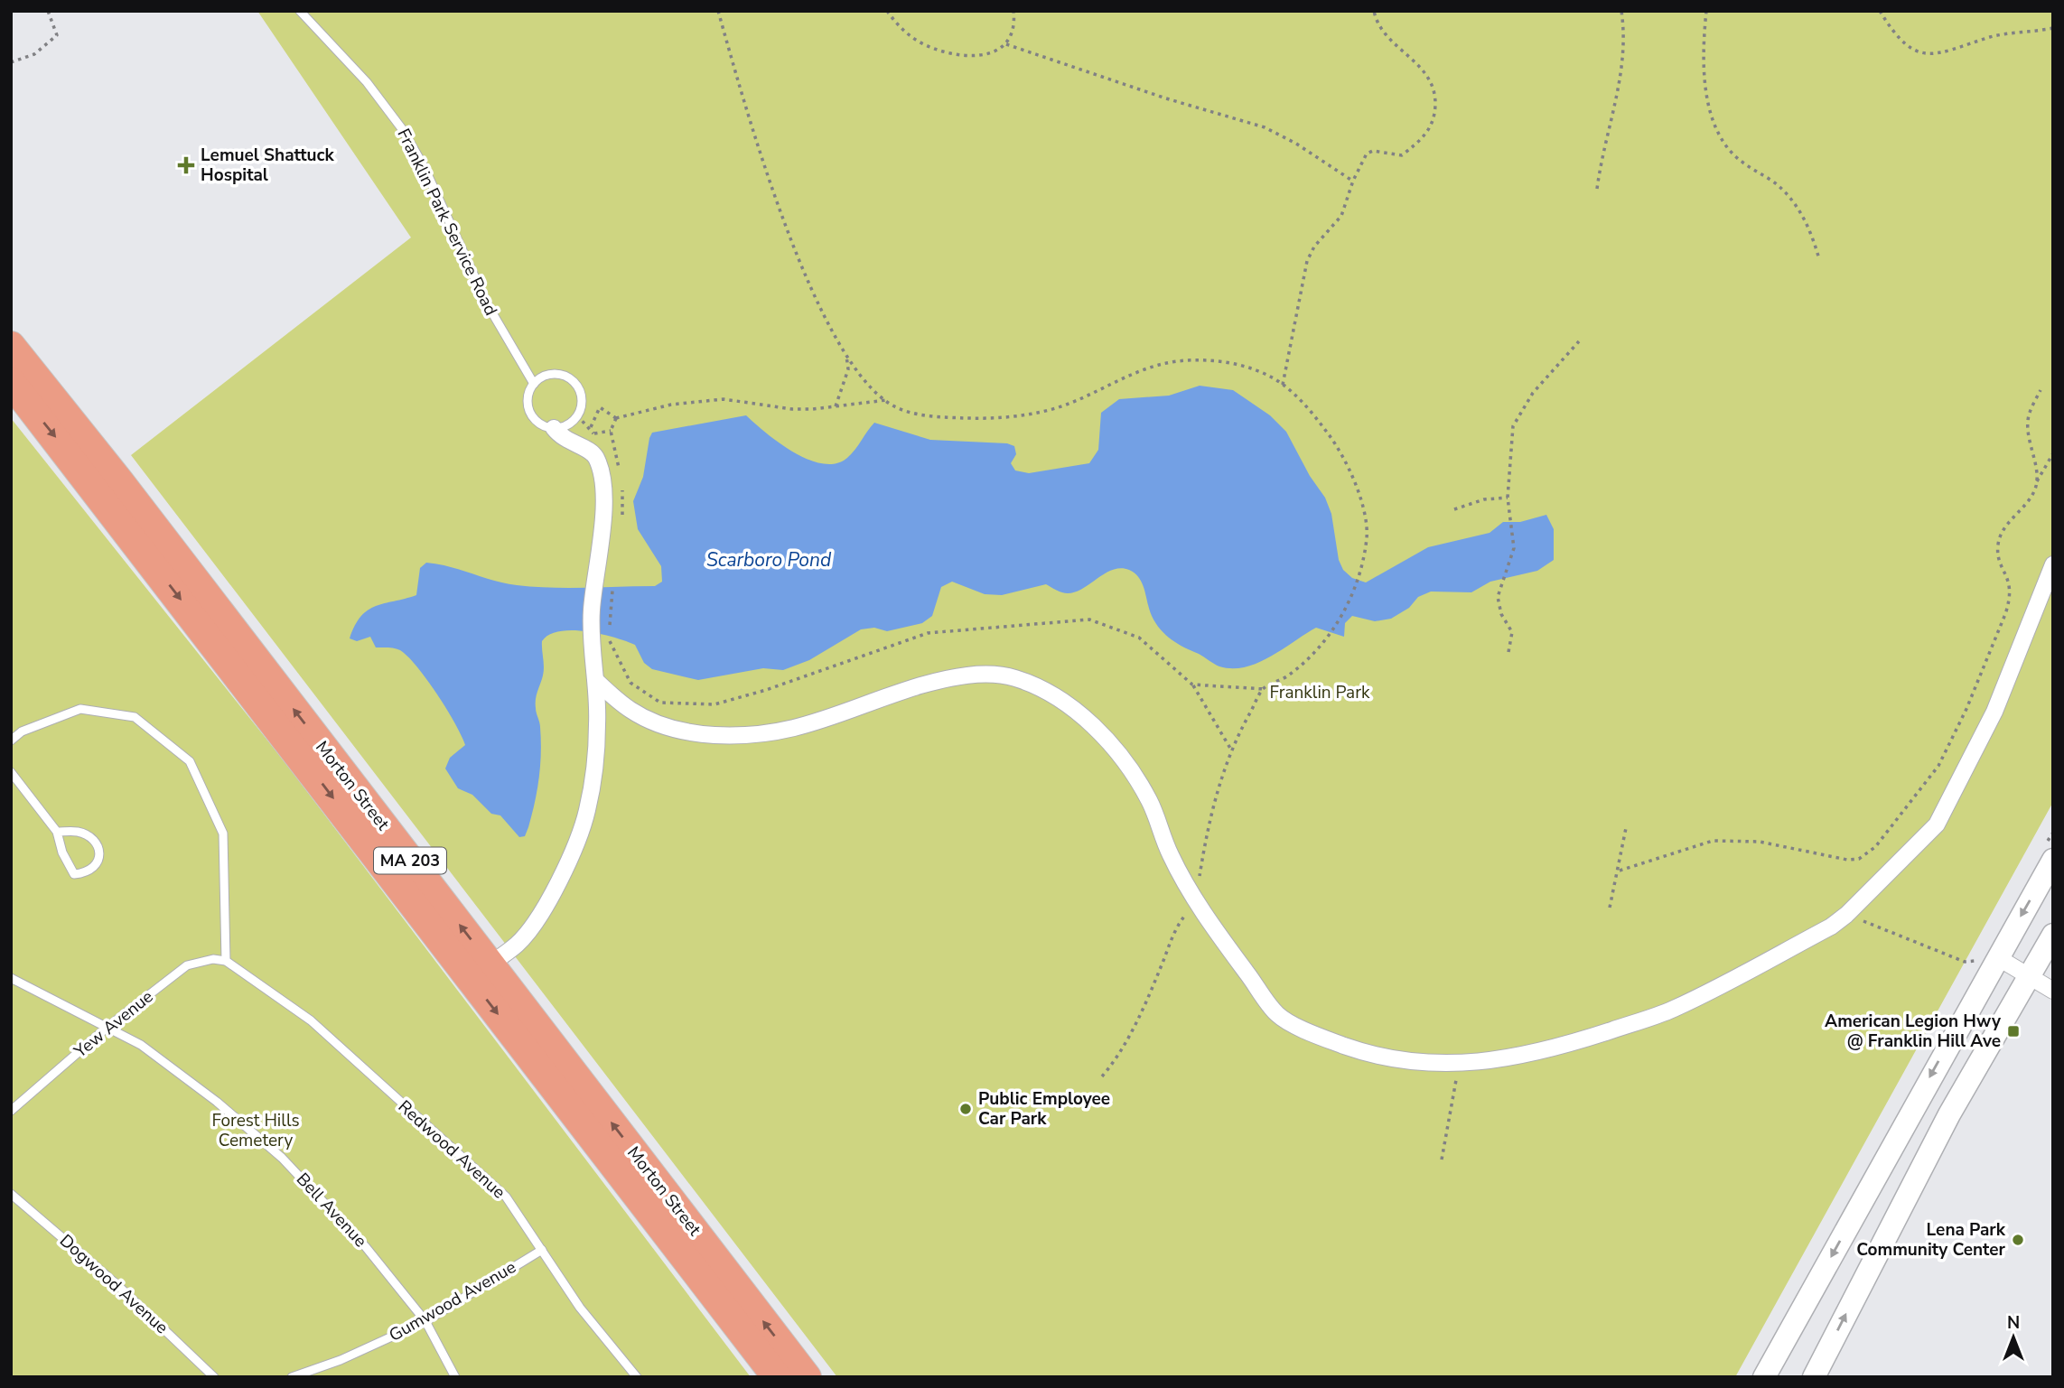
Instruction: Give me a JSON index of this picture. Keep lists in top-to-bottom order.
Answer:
{
  "streets": {
    "highway": ["Morton Street", "MA 203"],
    "lane": [
      "Franklin Park Service Road",
      "Yew Avenue",
      "Redwood Avenue",
      "Bell Avenue",
      "Dogwood Avenue",
      "Gumwood Avenue"
    ]
  },
  "crossings": [
    ["Yew Avenue", "Redwood Avenue"],
    ["Yew Avenue", "Bell Avenue"],
    ["Redwood Avenue", "Gumwood Avenue"],
    ["Bell Avenue", "Gumwood Avenue"]
  ],
  "water": ["Scarboro Pond"],
  "parks": ["Franklin Park", "Forest Hills Cemetery"],
  "places": {
    "health": ["Lemuel Shattuck Hospital"],
    "transit": ["American Legion Hwy @ Franklin Hill Ave"],
    "other": ["Public Employee Car Park", "Lena Park Community Center"]
  },
  "north": "top"
}
